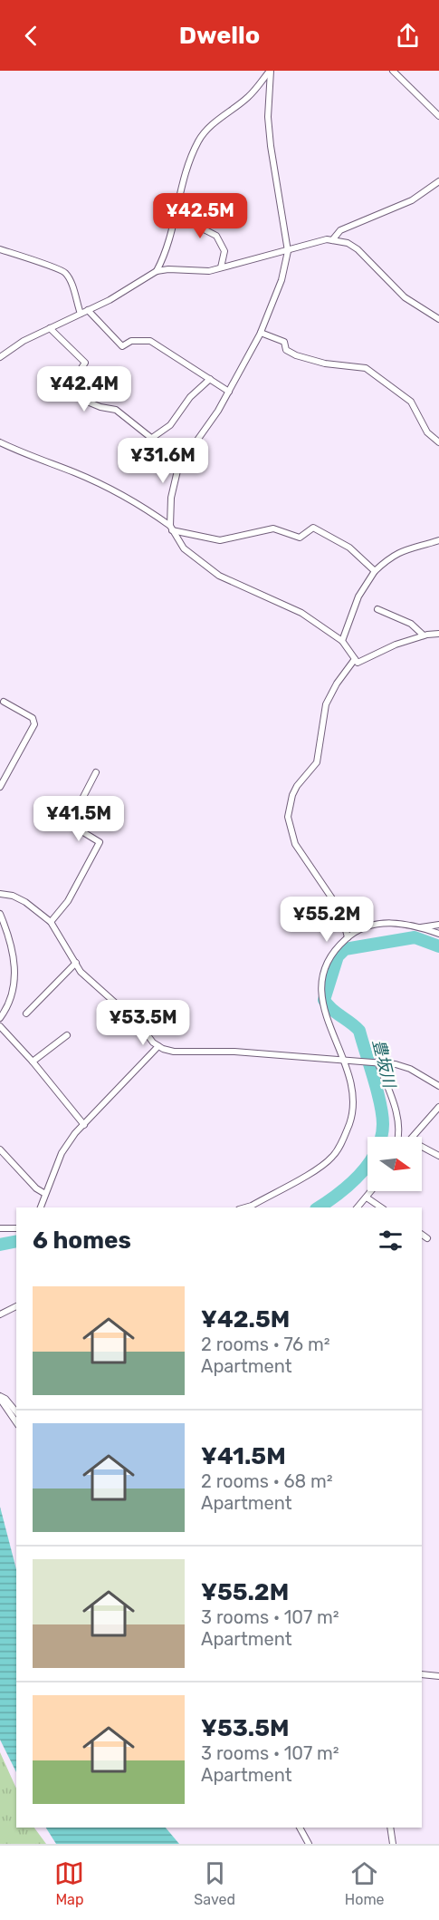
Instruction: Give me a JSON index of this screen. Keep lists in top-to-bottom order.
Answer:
{
  "water": ["豊坂川"],
  "north": "right",
  "page": {
    "header": "Dwello",
    "price": [
      "¥42.5M",
      "¥42.4M",
      "¥31.6M",
      "¥41.5M",
      "¥55.2M",
      "¥53.5M"
    ],
    "heading": "6 homes",
    "list": [
      {
        "name": "¥42.5M",
        "note": "2 rooms · 76 m² · Apartment"
      },
      {
        "name": "¥41.5M",
        "note": "2 rooms · 68 m² · Apartment"
      },
      {
        "name": "¥55.2M",
        "note": "3 rooms · 107 m² · Apartment"
      },
      {
        "name": "¥53.5M",
        "note": "3 rooms · 107 m² · Apartment"
      }
    ],
    "tabs": ["Map", "Saved", "Home"]
  }
}
